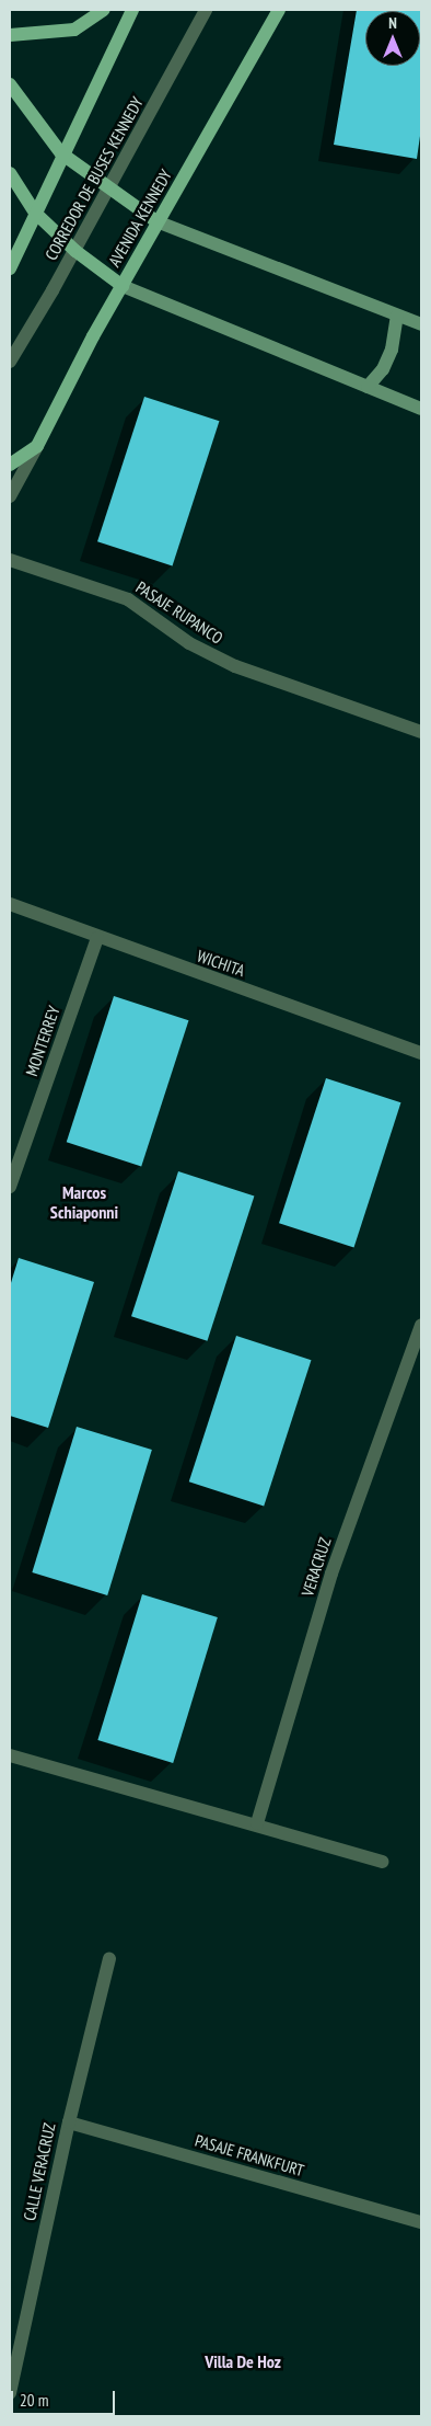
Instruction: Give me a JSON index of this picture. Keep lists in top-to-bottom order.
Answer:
{
  "streets": {
    "main road": ["AVENIDA KENNEDY"],
    "street": [
      "CORREDOR DE BUSES KENNEDY",
      "PASAJE RUPANCO",
      "WICHITA",
      "MONTERREY",
      "VERACRUZ",
      "PASAJE FRANKFURT",
      "CALLE VERACRUZ"
    ]
  },
  "crossings": [
    ["WICHITA", "MONTERREY"],
    ["PASAJE FRANKFURT", "CALLE VERACRUZ"]
  ],
  "districts": ["Marcos Schiaponni", "Villa De Hoz"],
  "scale_bar": "20 m",
  "north": "top"
}
